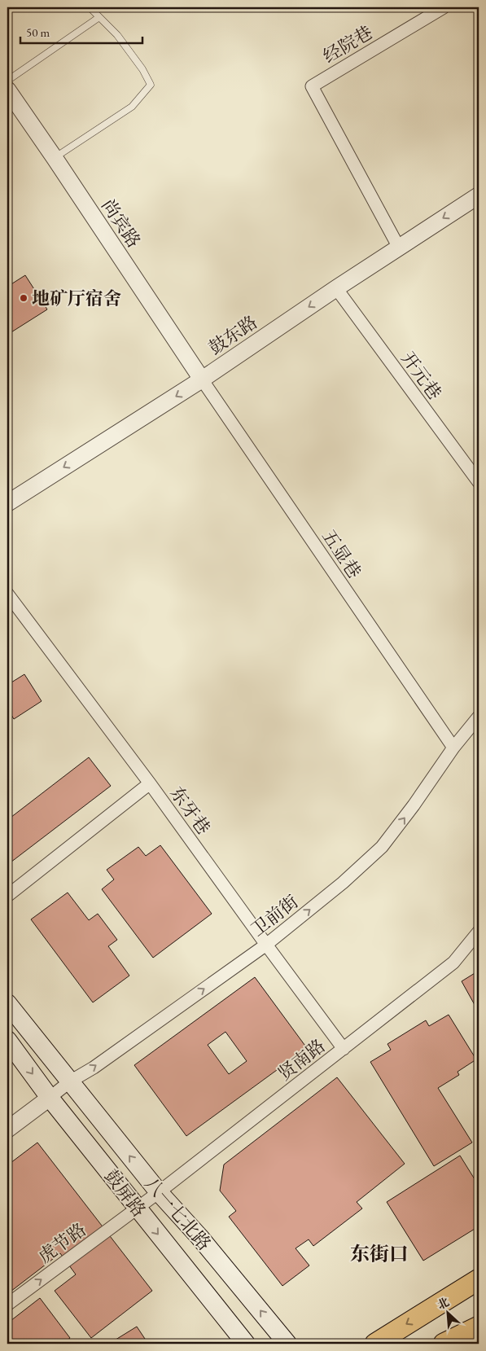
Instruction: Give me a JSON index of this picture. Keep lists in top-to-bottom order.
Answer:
{
  "streets": {
    "main road": ["鼓屏路", "八一七北路"],
    "street": [
      "经院巷",
      "尚宾路",
      "鼓东路",
      "开元巷",
      "五显巷",
      "东牙巷",
      "卫前街",
      "贤南路",
      "虎节路"
    ]
  },
  "crossings": [
    ["经院巷", "鼓东路"],
    ["尚宾路", "鼓东路"],
    ["尚宾路", "五显巷"],
    ["鼓东路", "开元巷"],
    ["鼓东路", "五显巷"],
    ["五显巷", "卫前街"],
    ["东牙巷", "卫前街"],
    ["东牙巷", "贤南路"],
    ["卫前街", "鼓屏路"],
    ["卫前街", "八一七北路"],
    ["贤南路", "鼓屏路"],
    ["贤南路", "八一七北路"],
    ["贤南路", "虎节路"],
    ["鼓屏路", "虎节路"]
  ],
  "one_way": [
    "鼓东路",
    "卫前街",
    "鼓屏路",
    "八一七北路",
    "虎节路"
  ],
  "districts": ["东街口"],
  "places": ["地矿厅宿舍"],
  "scale_bar": "50 m",
  "north": "top left"
}
